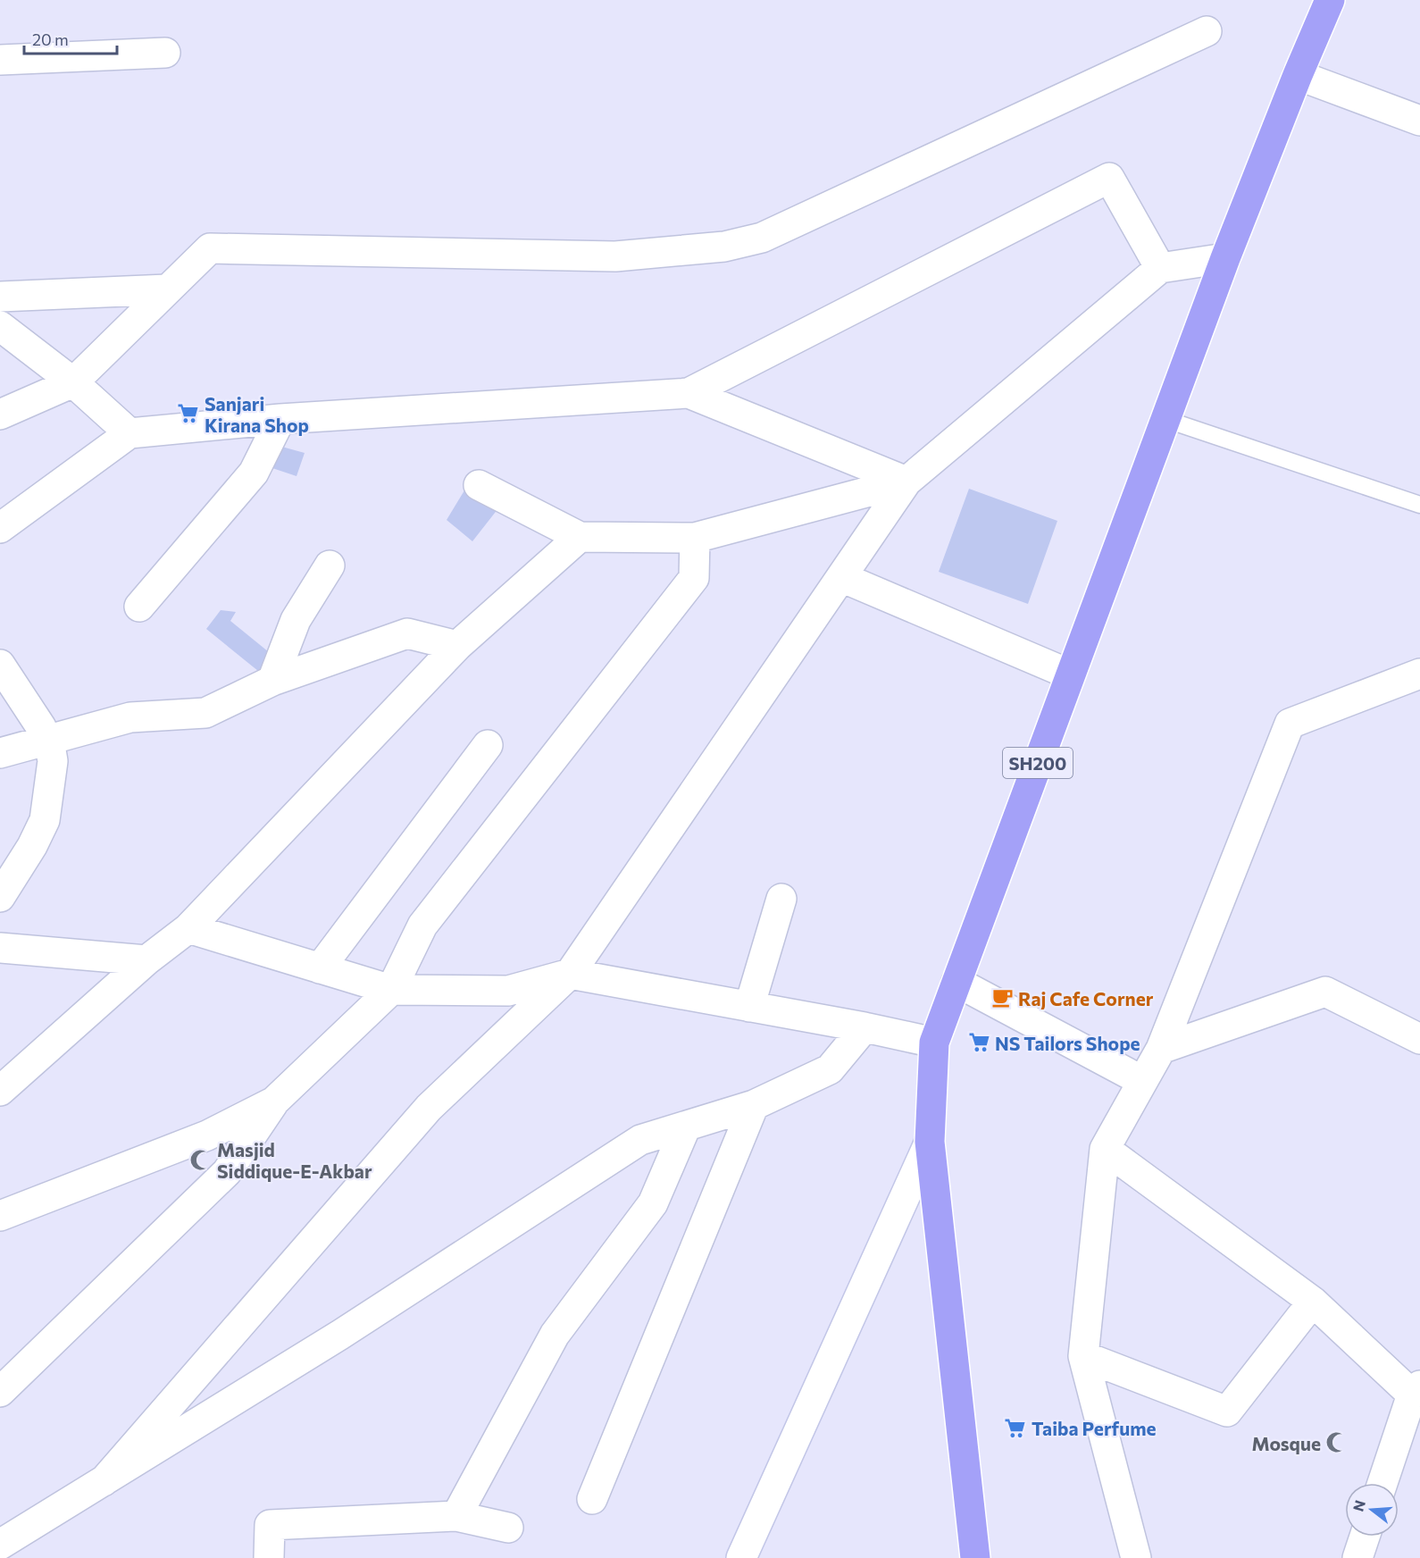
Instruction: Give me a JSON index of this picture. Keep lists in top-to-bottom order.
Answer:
{
  "streets": {
    "main road": ["SH200"]
  },
  "places": {
    "supermarket": ["Sanjari Kirana Shop", "NS Tailors Shope", "Taiba Perfume"],
    "cafe": ["Raj Cafe Corner"],
    "mosque": ["Masjid Siddique-E-Akbar", "Mosque"]
  },
  "scale_bar": "20 m",
  "north": "left"
}
